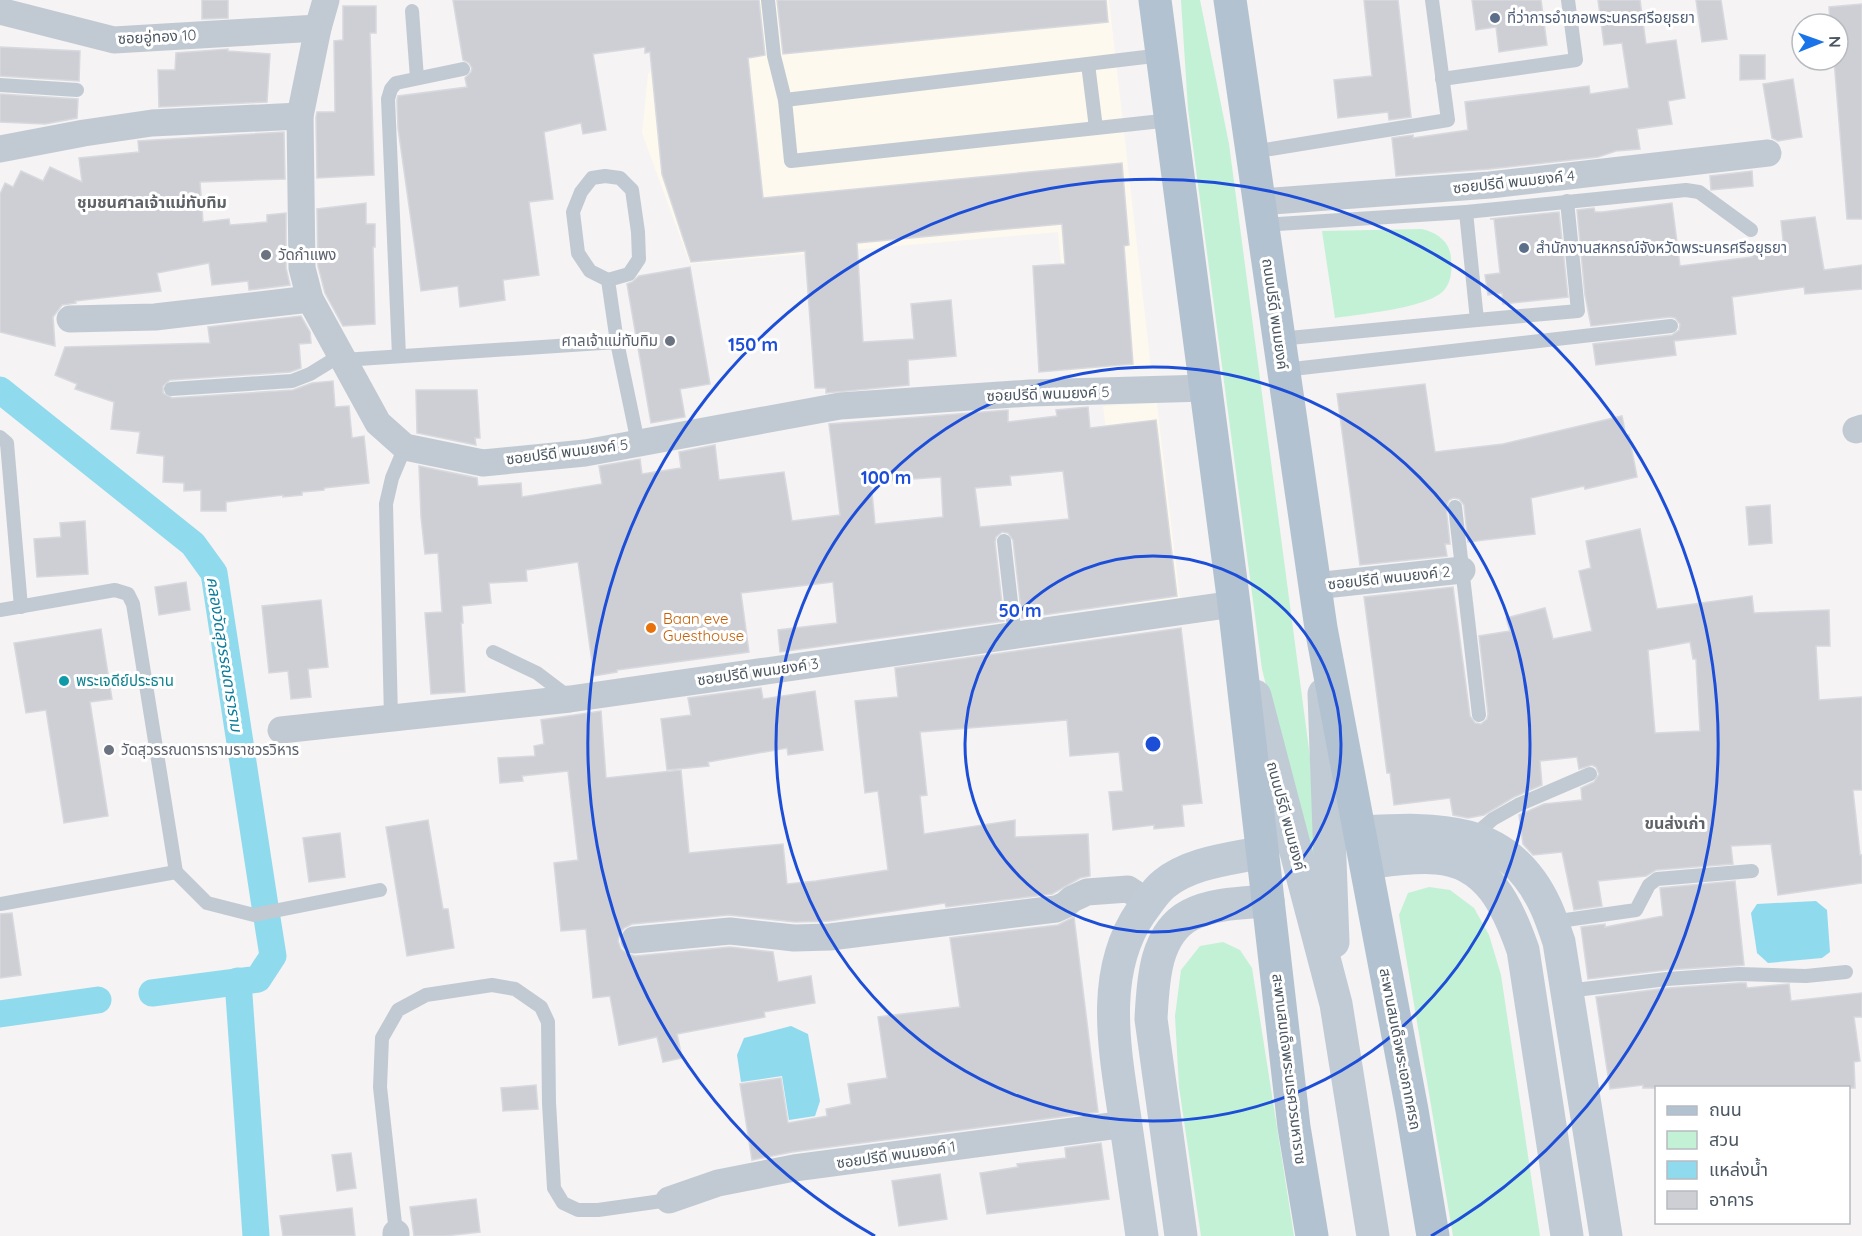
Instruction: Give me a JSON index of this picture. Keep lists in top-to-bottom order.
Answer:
{
  "streets": {
    "main road": ["ถนนปรีดี พนมยงค์", "สะพานสมเด็จพระเอกาทศรถ", "สะพานสมเด็จพระนเรศวรมหาราช"],
    "street": [
      "ซอยอู่ทอง 10",
      "ซอยปรีดี พนมยงค์ 4",
      "ซอยปรีดี พนมยงค์ 5",
      "ซอยปรีดี พนมยงค์ 2",
      "ซอยปรีดี พนมยงค์ 3",
      "ซอยปรีดี พนมยงค์ 1"
    ]
  },
  "crossings": [
    ["ซอยปรีดี พนมยงค์ 4", "ถนนปรีดี พนมยงค์"],
    ["ถนนปรีดี พนมยงค์", "ซอยปรีดี พนมยงค์ 5"],
    ["ถนนปรีดี พนมยงค์", "ซอยปรีดี พนมยงค์ 2"],
    ["ถนนปรีดี พนมยงค์", "ซอยปรีดี พนมยงค์ 3"],
    ["ถนนปรีดี พนมยงค์", "สะพานสมเด็จพระเอกาทศรถ"],
    ["ถนนปรีดี พนมยงค์", "สะพานสมเด็จพระนเรศวรมหาราช"]
  ],
  "districts": ["ชุมชนศาลเจ้าแม่ทับทิม", "ขนส่งเก่า"],
  "water": ["คลองวัดสุวรรณดาราราม"],
  "places": [
    "ที่ว่าการอำเภอพระนครศรีอยุธยา",
    "สํานักงานสหกรณ์จังหวัดพระนครศรีอยุธยา",
    "วัดกำแพง",
    "ศาลเจ้าแม่ทับทิม",
    "Baan eve Guesthouse",
    "พระเจดีย์ประธาน",
    "วัดสุวรรณดารารามราชวรวิหาร"
  ],
  "legend": [
    "ถนน",
    "สวน",
    "แหล่งน้ำ",
    "อาคาร"
  ],
  "north": "right",
  "rings": ["150 m", "100 m", "50 m"]
}
